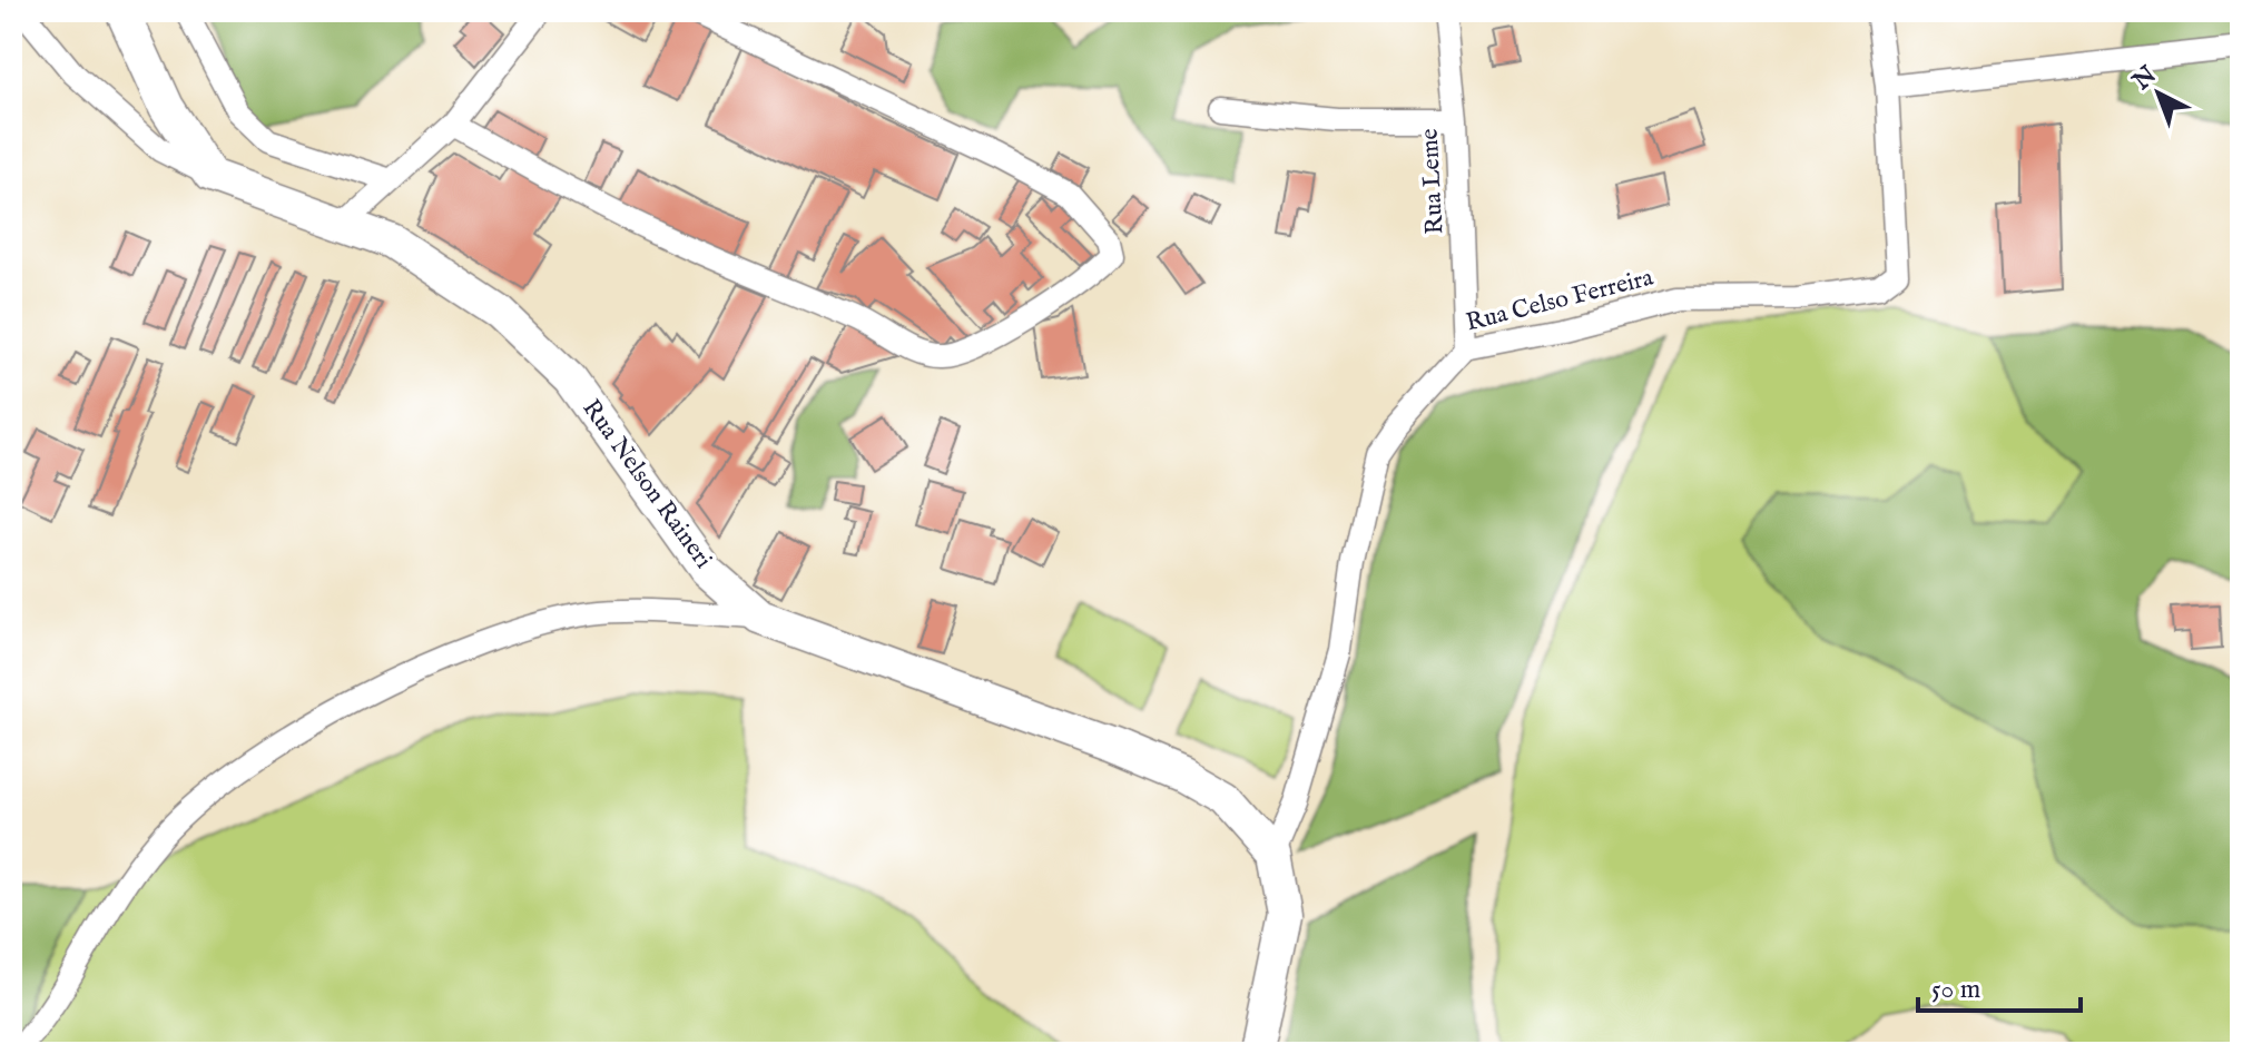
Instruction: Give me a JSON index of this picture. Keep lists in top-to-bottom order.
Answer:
{
  "streets": {
    "main road": ["Rua Nelson Raineri"],
    "street": ["Rua Leme", "Rua Celso Ferreira"]
  },
  "crossings": [
    ["Rua Leme", "Rua Celso Ferreira"],
    ["Rua Celso Ferreira", "Rua Nelson Raineri"]
  ],
  "scale_bar": "50 m",
  "north": "top left"
}
